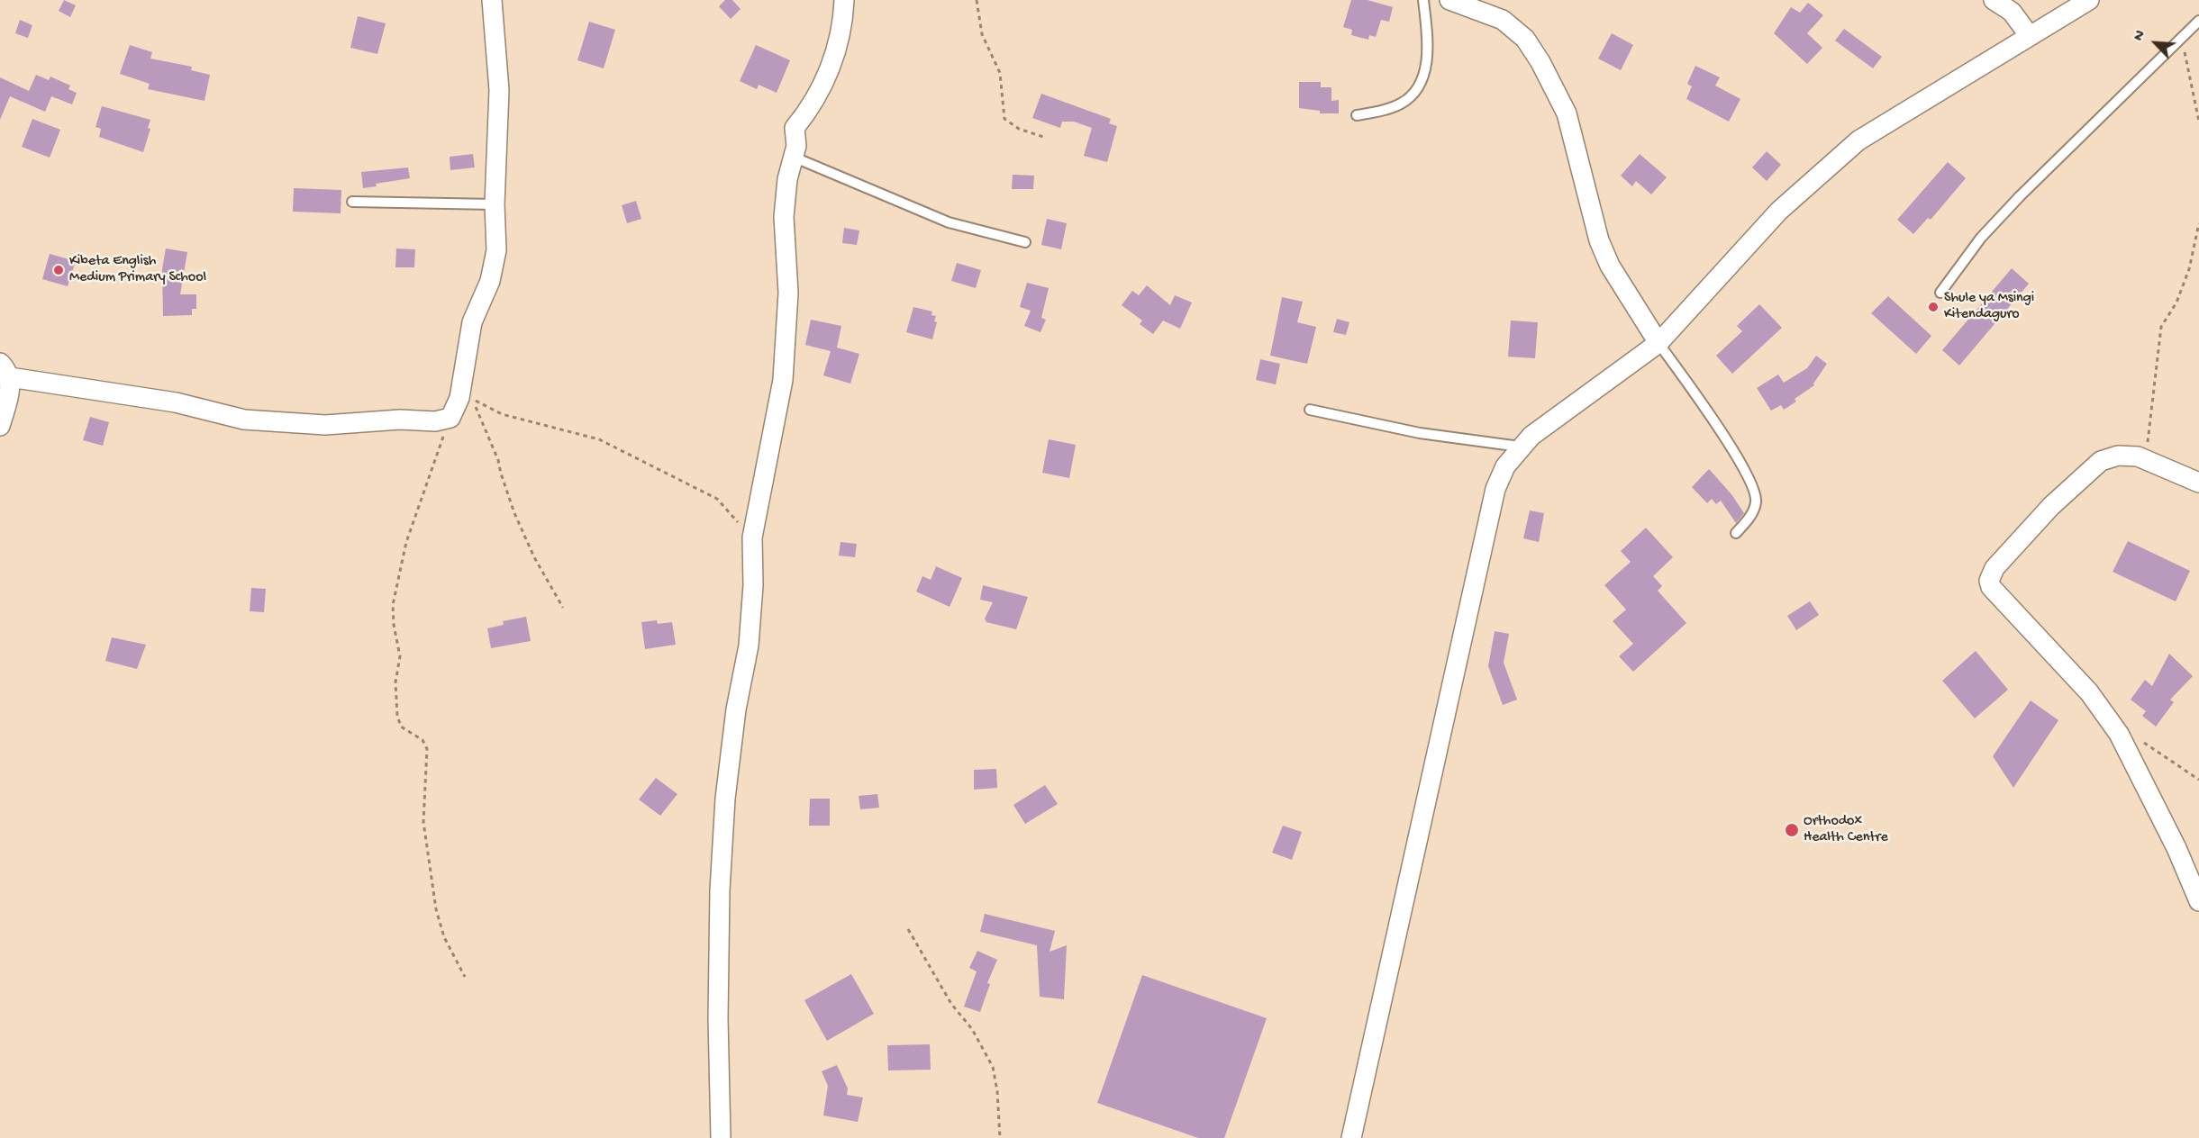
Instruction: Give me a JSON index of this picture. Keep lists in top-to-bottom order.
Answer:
{
  "places": ["Kibeta English Medium Primary School", "Shule ya Msingi Kitendaguro", "Orthodox Health Centre"],
  "north": "top left"
}
